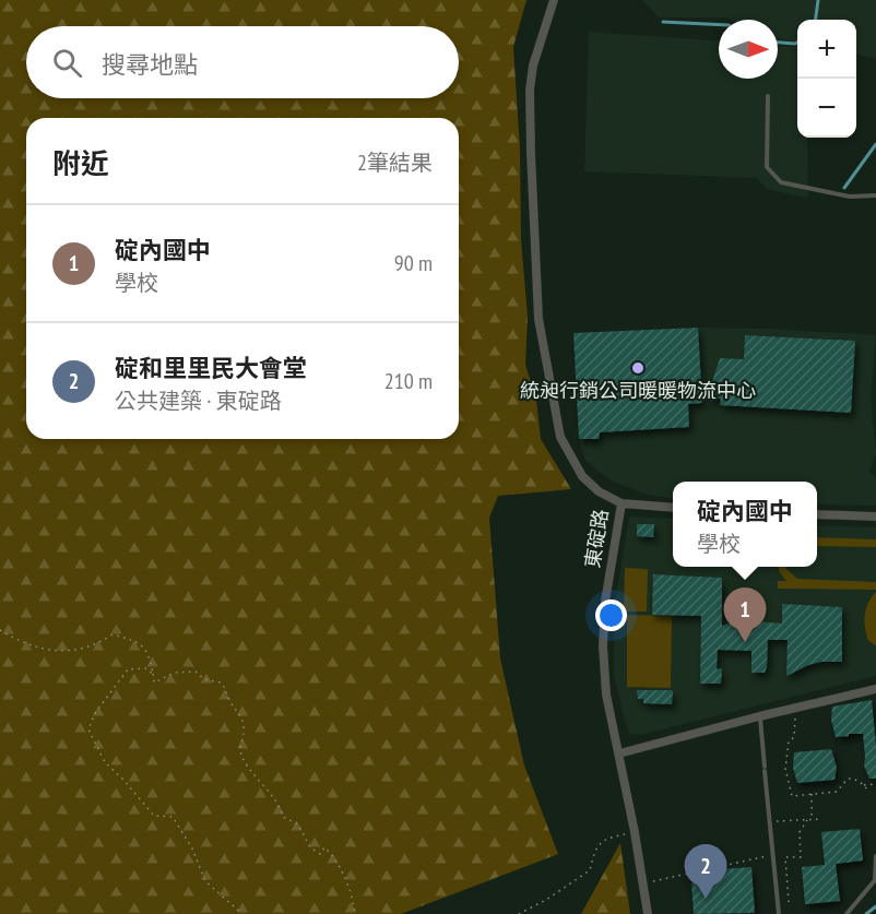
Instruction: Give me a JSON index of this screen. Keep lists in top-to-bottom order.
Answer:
{
  "streets": {
    "street": ["東碇路"]
  },
  "places": ["統昶行銷公司暖暖物流中心"],
  "north": "right",
  "page": {
    "map_buttons": ["+", "−"],
    "search": "搜尋地點",
    "heading": ["附近", "2筆結果"],
    "list": [
      {
        "mark": "1",
        "name": "碇內國中",
        "note": "學校",
        "value": "90 m"
      },
      {
        "mark": "2",
        "name": "碇和里里民大會堂",
        "note": "公共建築 · 東碇路",
        "value": "210 m"
      }
    ],
    "popup": ["碇內國中", "學校"],
    "pins": ["1", "2"]
  }
}
